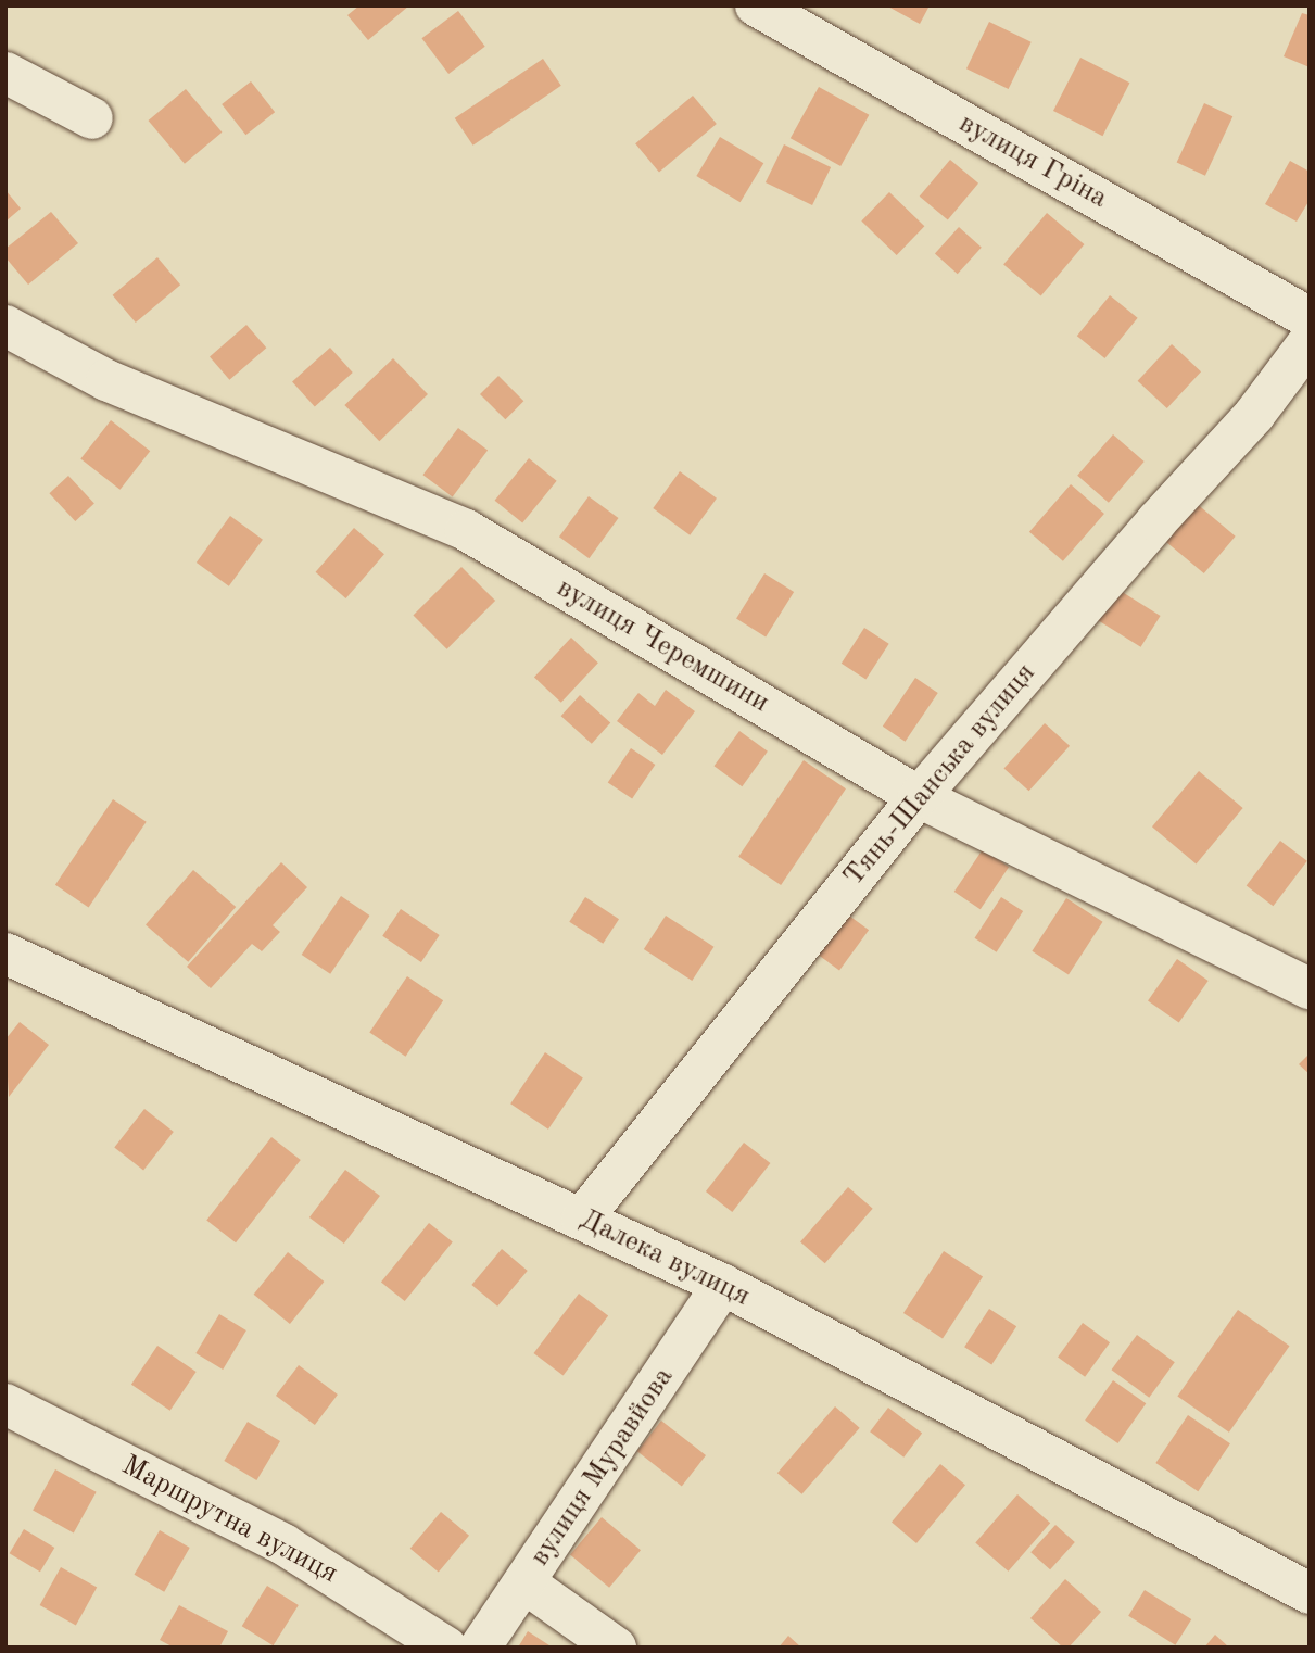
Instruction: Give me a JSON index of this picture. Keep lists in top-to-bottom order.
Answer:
{
  "streets": {
    "street": [
      "вулиця Гріна",
      "вулиця Черемшини",
      "Тянь-Шанська вулиця",
      "Далека вулиця",
      "вулиця Муравйова",
      "Маршрутна вулиця"
    ]
  },
  "crossings": [
    ["вулиця Черемшини", "Тянь-Шанська вулиця"],
    ["Тянь-Шанська вулиця", "Далека вулиця"],
    ["Далека вулиця", "вулиця Муравйова"]
  ]
}
